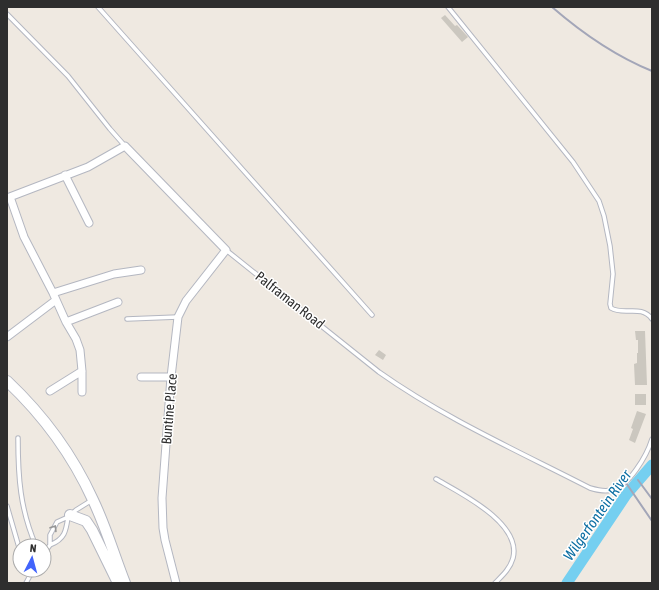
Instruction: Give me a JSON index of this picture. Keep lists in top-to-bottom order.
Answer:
{
  "streets": {
    "street": ["Palframan Road", "Buntine Place"]
  },
  "crossings": [
    ["Palframan Road", "Buntine Place"]
  ],
  "water": ["Wilgerfontein River"],
  "north": "top"
}
